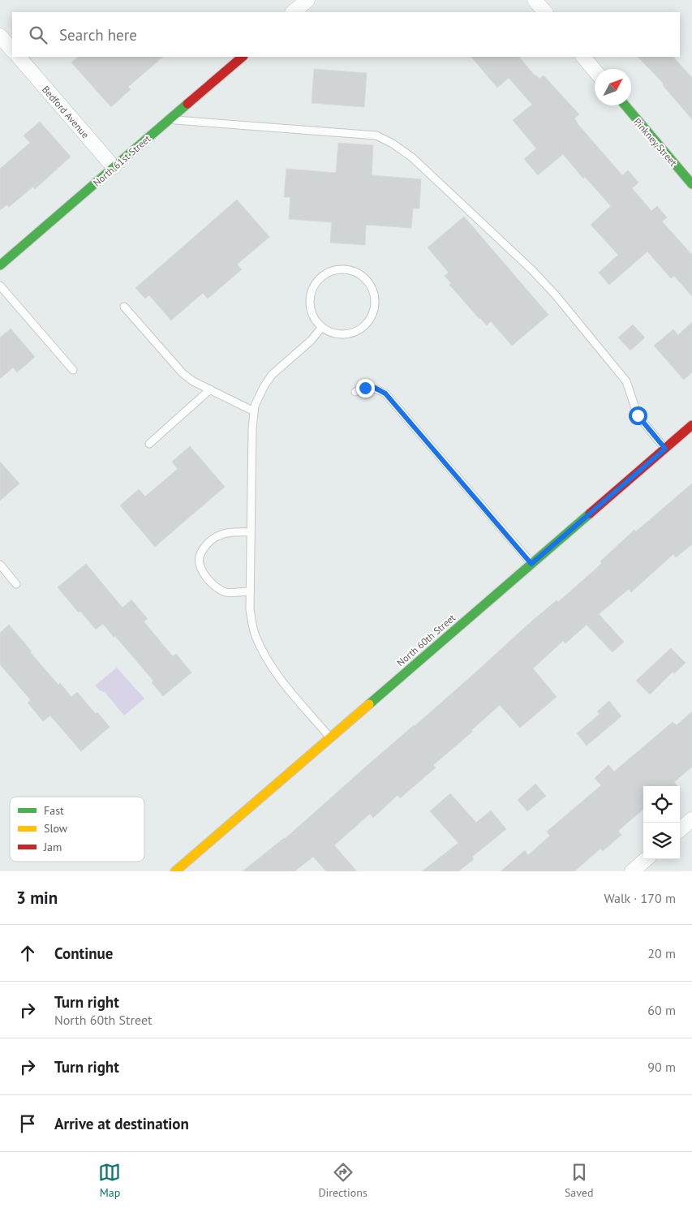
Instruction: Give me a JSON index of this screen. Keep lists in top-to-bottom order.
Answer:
{
  "streets": {
    "main road": ["Pinkney Street", "North 61st Street", "North 60th Street"],
    "street": ["Bedford Avenue"]
  },
  "crossings": [
    ["Bedford Avenue", "North 61st Street"]
  ],
  "legend": ["Fast", "Slow", "Jam"],
  "north": "top right",
  "page": {
    "search": "Search here",
    "heading": ["3 min", "Walk · 170 m"],
    "list": [
      ["Continue", "20 m"],
      ["Turn right", "North 60th Street", "60 m"],
      ["Turn right", "90 m"],
      "Arrive at destination"
    ],
    "nav": ["Map", "Directions", "Saved"]
  }
}
